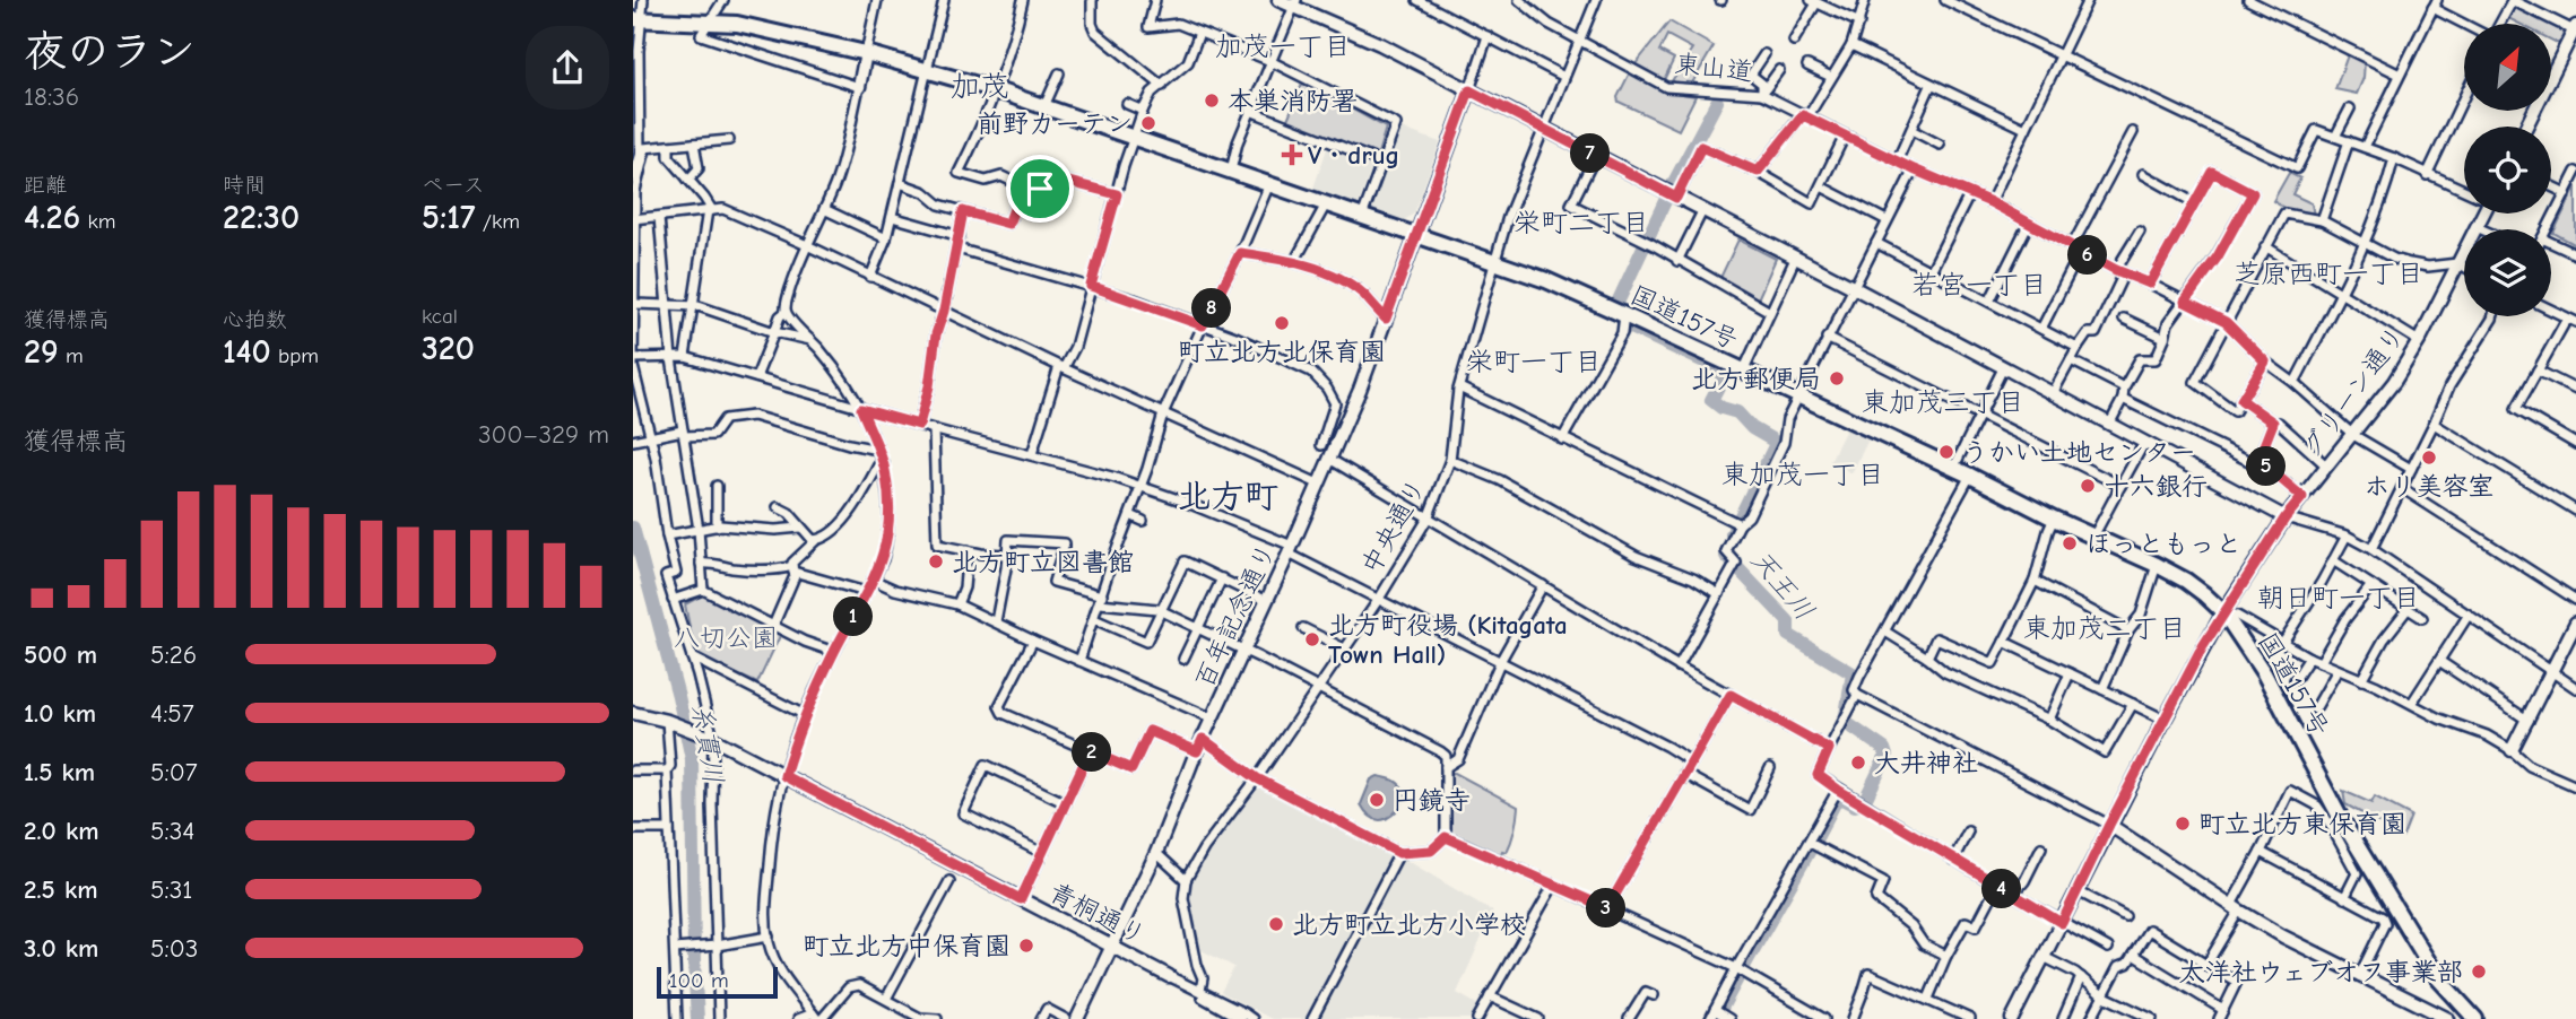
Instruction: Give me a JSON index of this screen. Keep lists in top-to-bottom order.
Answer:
{
  "streets": {
    "highway": ["国道157号"],
    "street": [
      "東山道",
      "グリーン通り",
      "中央通り",
      "百年記念通り",
      "青桐通り"
    ]
  },
  "crossings": [
    ["東山道", "グリーン通り"],
    ["東山道", "中央通り"],
    ["国道157号", "グリーン通り"],
    ["国道157号", "中央通り"],
    ["国道157号", "百年記念通り"],
    ["百年記念通り", "青桐通り"]
  ],
  "districts": [
    "加茂一丁目",
    "加茂",
    "栄町二丁目",
    "芝原西町一丁目",
    "若宮一丁目",
    "栄町一丁目",
    "東加茂三丁目",
    "東加茂一丁目",
    "北方町",
    "朝日町一丁目",
    "東加茂二丁目"
  ],
  "water": ["天王川", "糸貫川"],
  "parks": ["八切公園"],
  "places": {
    "other": [
      "本巣消防署",
      "前野カーテン",
      "町立北方北保育園",
      "北方郵便局",
      "うかい土地センター",
      "ホリ美容室",
      "十六銀行",
      "ほっともっと",
      "北方町立図書館",
      "北方町役場 (Kitagata Town Hall)",
      "大井神社",
      "円鏡寺",
      "町立北方東保育園",
      "北方町立北方小学校",
      "町立北方中保育園",
      "太洋社ウェブオフ事業部"
    ],
    "health": ["V・drug"]
  },
  "scale_bar": "100 m",
  "north": "top right",
  "page": {
    "heading": ["夜のラン", "18:36"],
    "pins": [
      "7",
      "6",
      "8",
      "5",
      "1",
      "2",
      "4",
      "3"
    ],
    "stats": [
      ["距離", "4.26 km"],
      ["時間", "22:30"],
      ["ペース", "5:17 /km"],
      ["獲得標高", "29 m"],
      ["心拍数", "140 bpm"],
      ["kcal", "320"]
    ],
    "chart": ["獲得標高", "300–329 m"],
    "list": [
      {
        "name": "500 m",
        "note": "5:26"
      },
      {
        "name": "1.0 km",
        "note": "4:57"
      },
      {
        "name": "1.5 km",
        "note": "5:07"
      },
      {
        "name": "2.0 km",
        "note": "5:34"
      },
      {
        "name": "2.5 km",
        "note": "5:31"
      },
      {
        "name": "3.0 km",
        "note": "5:03"
      }
    ],
    "scale": "100 m"
  }
}
